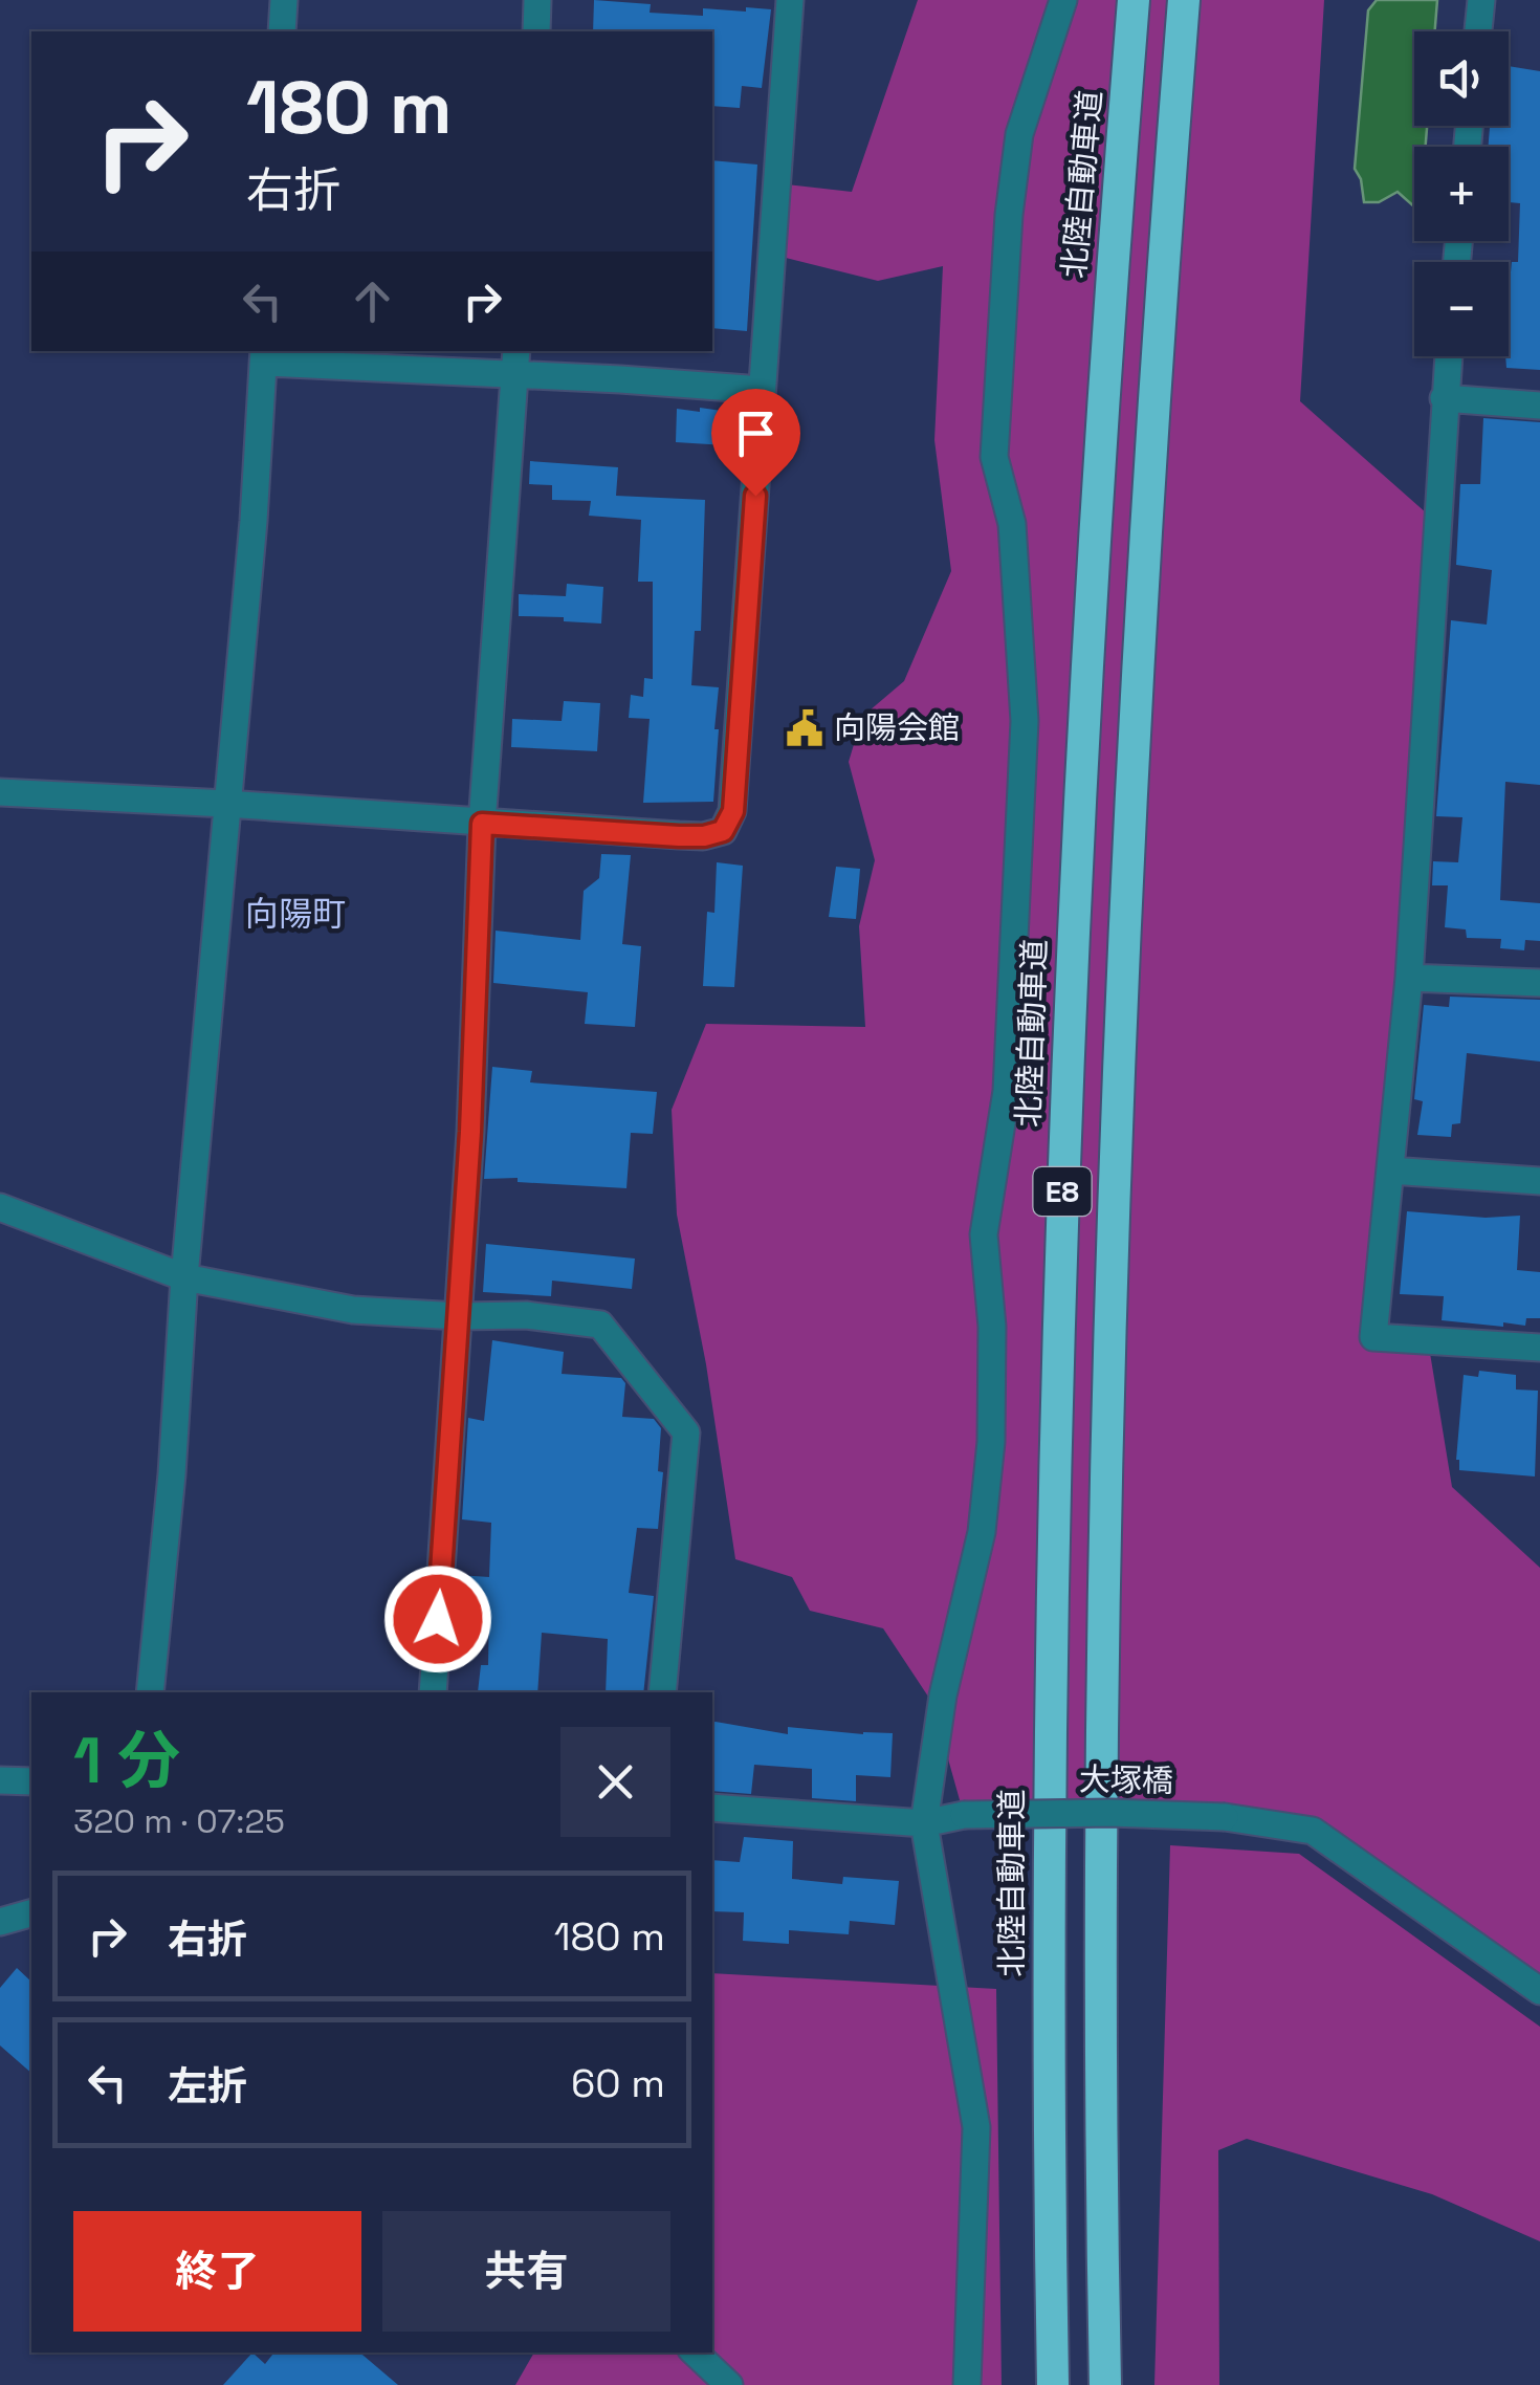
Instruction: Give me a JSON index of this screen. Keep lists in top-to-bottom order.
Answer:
{
  "streets": {
    "highway": ["北陸自動車道", "E8"],
    "street": ["大塚橋"]
  },
  "districts": ["向陽町"],
  "places": {
    "public building": ["向陽会館"]
  },
  "page": {
    "map_buttons": ["+", "−"],
    "turn": ["180 m", "右折"],
    "heading": ["1 分", "320 m · 07:25"],
    "list": [
      {
        "name": "右折",
        "value": "180 m"
      },
      {
        "name": "左折",
        "value": "60 m"
      }
    ],
    "buttons": ["終了", "共有"]
  }
}
